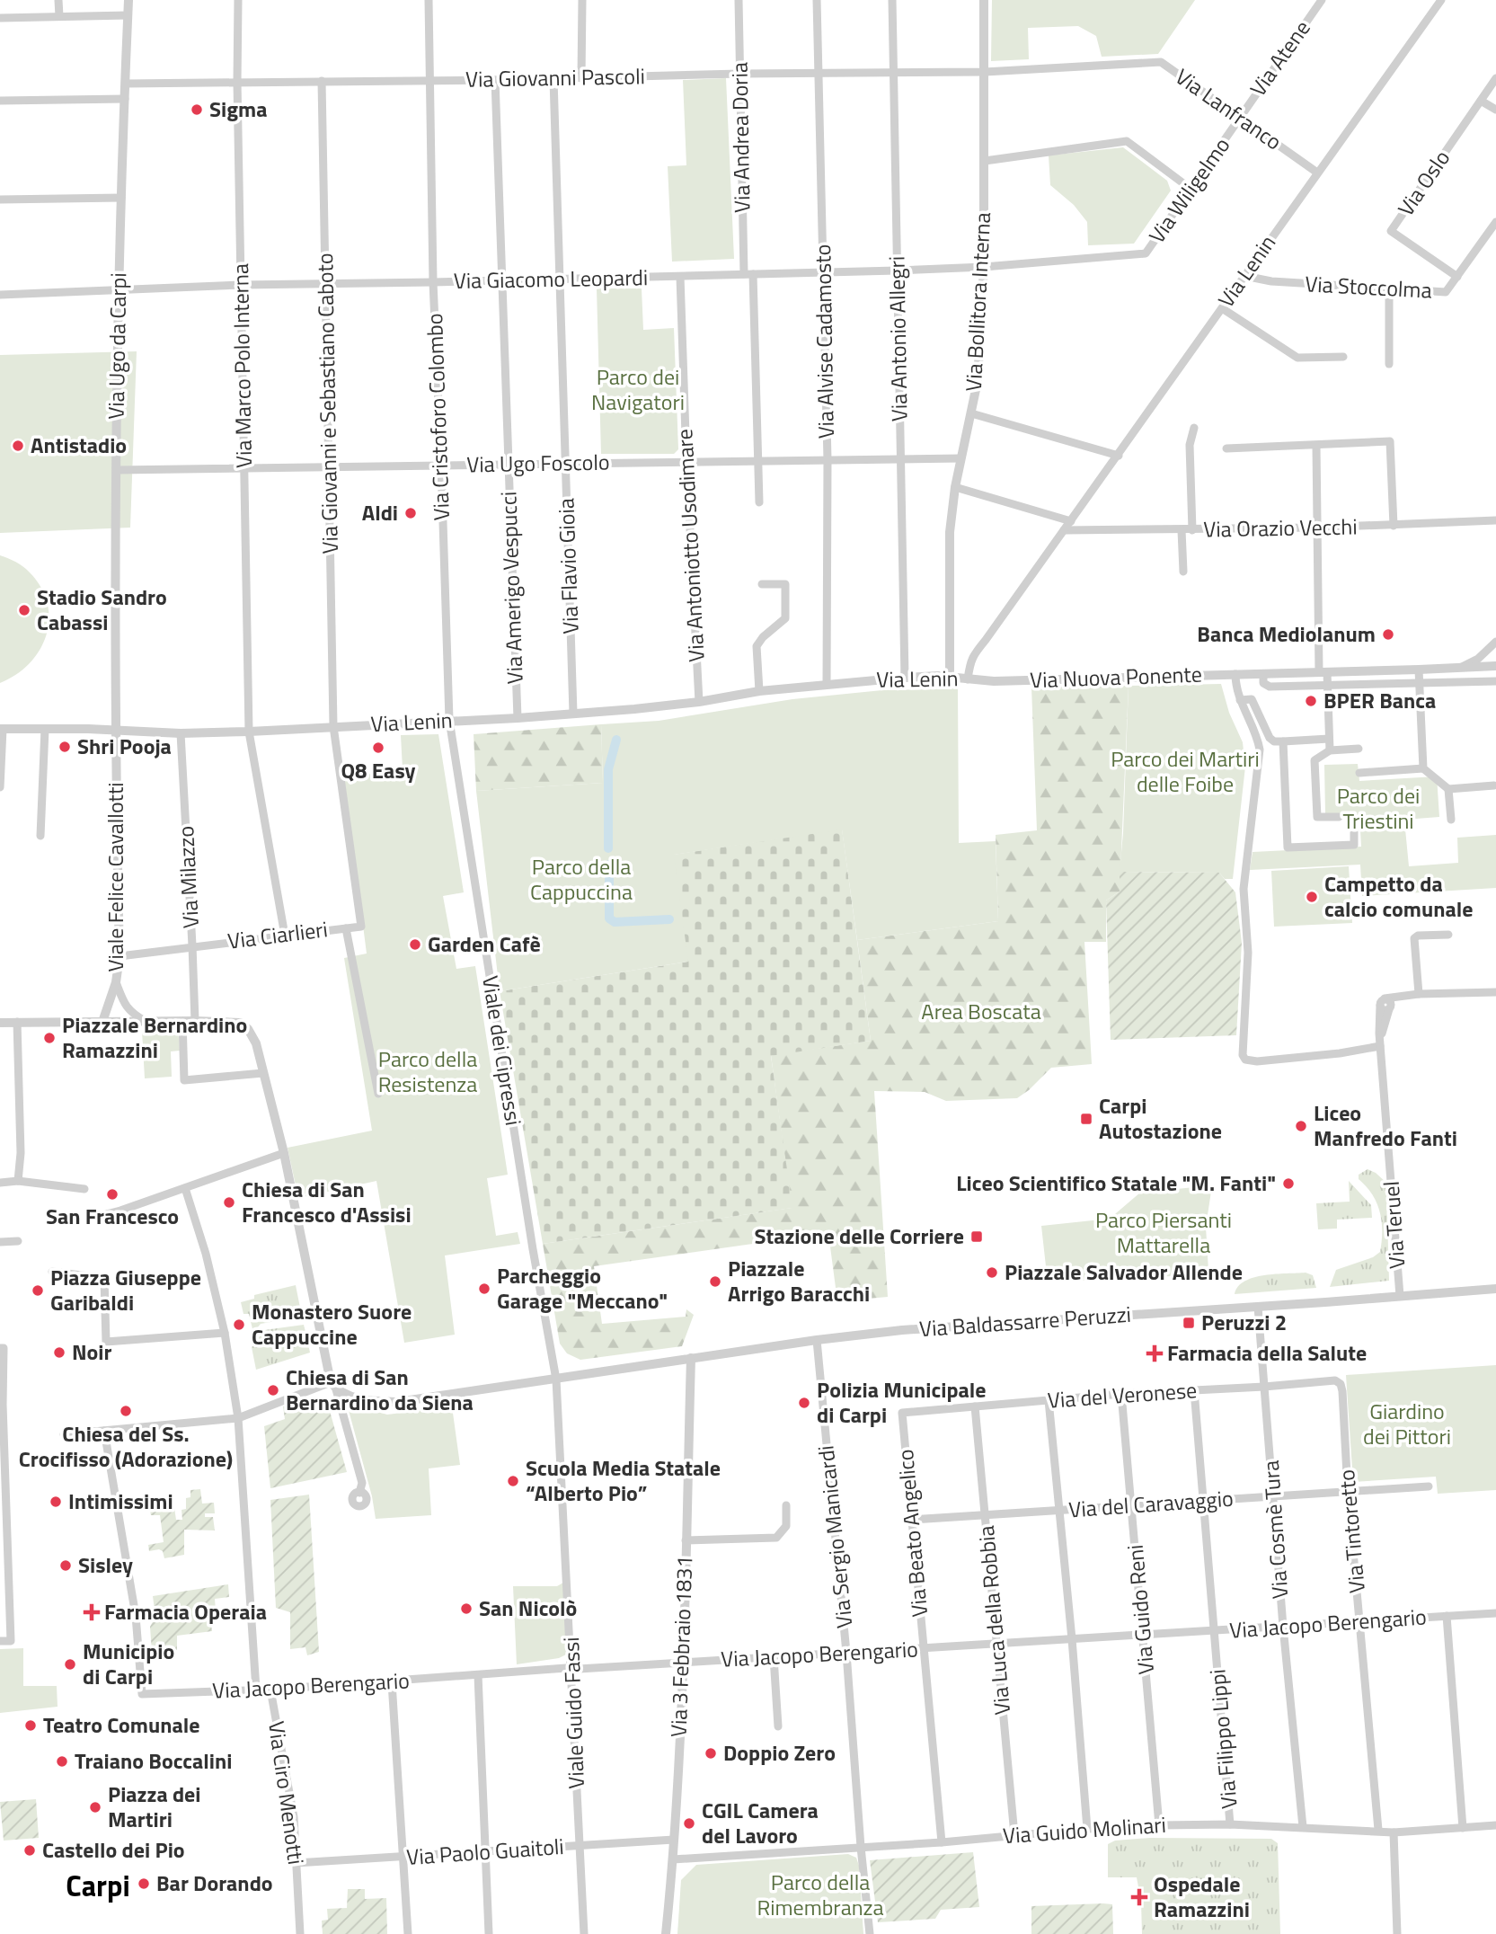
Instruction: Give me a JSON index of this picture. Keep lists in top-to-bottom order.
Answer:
{
  "streets": {
    "street": [
      "Via Atene",
      "Via Giovanni Pascoli",
      "Via Lanfranco",
      "Via Andrea Doria",
      "Via Oslo",
      "Via Wiligelmo",
      "Via Lenin",
      "Via Giacomo Leopardi",
      "Via Stoccolma",
      "Via Bollitora Interna",
      "Via Antonio Allegri",
      "Via Alvise Cadamosto",
      "Via Ugo da Carpi",
      "Via Marco Polo Interna",
      "Via Giovanni e Sebastiano Caboto",
      "Via Cristoforo Colombo",
      "Via Ugo Foscolo",
      "Via Orazio Vecchi",
      "Via Antoniotto Usodimare",
      "Via Flavio Gioia",
      "Via Amerigo Vespucci",
      "Via Nuova Ponente",
      "Viale Felice Cavallotti",
      "Via Milazzo",
      "Via Ciarlieri",
      "Viale dei Cipressi",
      "Via Teruel",
      "Via Baldassarre Peruzzi",
      "Via del Veronese",
      "Via del Caravaggio",
      "Via Cosmè Tura",
      "Via Tintoretto",
      "Via Beato Angelico",
      "Via Sergio Manicardi",
      "Via Guido Reni",
      "Via Luca della Robbia",
      "Via Jacopo Berengario",
      "Via 3 Febbraio 1831",
      "Viale Guido Fassi",
      "Via Filippo Lippi",
      "Via Ciro Menotti",
      "Via Guido Molinari",
      "Via Paolo Guaitoli"
    ]
  },
  "crossings": [
    ["Via Atene", "Via Lanfranco"],
    ["Via Atene", "Via Wiligelmo"],
    ["Via Giovanni Pascoli", "Via Lanfranco"],
    ["Via Giovanni Pascoli", "Via Andrea Doria"],
    ["Via Giovanni Pascoli", "Via Bollitora Interna"],
    ["Via Giovanni Pascoli", "Via Antonio Allegri"],
    ["Via Giovanni Pascoli", "Via Alvise Cadamosto"],
    ["Via Giovanni Pascoli", "Via Ugo da Carpi"],
    ["Via Giovanni Pascoli", "Via Marco Polo Interna"],
    ["Via Giovanni Pascoli", "Via Giovanni e Sebastiano Caboto"],
    ["Via Giovanni Pascoli", "Via Cristoforo Colombo"],
    ["Via Giovanni Pascoli", "Via Flavio Gioia"],
    ["Via Giovanni Pascoli", "Via Amerigo Vespucci"],
    ["Via Lanfranco", "Via Wiligelmo"],
    ["Via Lanfranco", "Via Lenin"],
    ["Via Lanfranco", "Via Bollitora Interna"],
    ["Via Andrea Doria", "Via Giacomo Leopardi"],
    ["Via Andrea Doria", "Via Ugo Foscolo"],
    ["Via Oslo", "Via Stoccolma"],
    ["Via Wiligelmo", "Via Giacomo Leopardi"],
    ["Via Wiligelmo", "Via Bollitora Interna"],
    ["Via Lenin", "Via Stoccolma"],
    ["Via Lenin", "Via Bollitora Interna"],
    ["Via Lenin", "Via Antonio Allegri"],
    ["Via Lenin", "Via Alvise Cadamosto"],
    ["Via Lenin", "Via Ugo da Carpi"],
    ["Via Lenin", "Via Marco Polo Interna"],
    ["Via Lenin", "Via Giovanni e Sebastiano Caboto"],
    ["Via Lenin", "Via Cristoforo Colombo"],
    ["Via Lenin", "Via Orazio Vecchi"],
    ["Via Lenin", "Via Antoniotto Usodimare"],
    ["Via Lenin", "Via Flavio Gioia"],
    ["Via Lenin", "Via Amerigo Vespucci"],
    ["Via Lenin", "Via Nuova Ponente"],
    ["Via Lenin", "Viale Felice Cavallotti"],
    ["Via Lenin", "Via Milazzo"],
    ["Via Lenin", "Viale dei Cipressi"],
    ["Via Giacomo Leopardi", "Via Bollitora Interna"],
    ["Via Giacomo Leopardi", "Via Antonio Allegri"],
    ["Via Giacomo Leopardi", "Via Alvise Cadamosto"],
    ["Via Giacomo Leopardi", "Via Ugo da Carpi"],
    ["Via Giacomo Leopardi", "Via Marco Polo Interna"],
    ["Via Giacomo Leopardi", "Via Giovanni e Sebastiano Caboto"],
    ["Via Giacomo Leopardi", "Via Cristoforo Colombo"],
    ["Via Giacomo Leopardi", "Via Antoniotto Usodimare"],
    ["Via Giacomo Leopardi", "Via Flavio Gioia"],
    ["Via Giacomo Leopardi", "Via Amerigo Vespucci"],
    ["Via Bollitora Interna", "Via Ugo Foscolo"],
    ["Via Antonio Allegri", "Via Ugo Foscolo"],
    ["Via Alvise Cadamosto", "Via Ugo Foscolo"],
    ["Via Ugo da Carpi", "Via Ugo Foscolo"],
    ["Via Ugo da Carpi", "Viale Felice Cavallotti"],
    ["Via Marco Polo Interna", "Via Ugo Foscolo"],
    ["Via Marco Polo Interna", "Via Ciarlieri"],
    ["Via Giovanni e Sebastiano Caboto", "Via Ugo Foscolo"],
    ["Via Giovanni e Sebastiano Caboto", "Via Ciarlieri"],
    ["Via Cristoforo Colombo", "Via Ugo Foscolo"],
    ["Via Cristoforo Colombo", "Viale dei Cipressi"],
    ["Via Ugo Foscolo", "Via Antoniotto Usodimare"],
    ["Via Ugo Foscolo", "Via Flavio Gioia"],
    ["Via Ugo Foscolo", "Via Amerigo Vespucci"],
    ["Viale Felice Cavallotti", "Via Ciarlieri"],
    ["Via Milazzo", "Via Ciarlieri"],
    ["Viale dei Cipressi", "Via Baldassarre Peruzzi"],
    ["Viale dei Cipressi", "Viale Guido Fassi"],
    ["Via Teruel", "Via Baldassarre Peruzzi"],
    ["Via Baldassarre Peruzzi", "Via Cosmè Tura"],
    ["Via Baldassarre Peruzzi", "Via Sergio Manicardi"],
    ["Via Baldassarre Peruzzi", "Via 3 Febbraio 1831"],
    ["Via Baldassarre Peruzzi", "Viale Guido Fassi"],
    ["Via del Veronese", "Via Cosmè Tura"],
    ["Via del Veronese", "Via Tintoretto"],
    ["Via del Veronese", "Via Beato Angelico"],
    ["Via del Veronese", "Via Guido Reni"],
    ["Via del Veronese", "Via Luca della Robbia"],
    ["Via del Veronese", "Via Filippo Lippi"],
    ["Via del Caravaggio", "Via Cosmè Tura"],
    ["Via del Caravaggio", "Via Tintoretto"],
    ["Via del Caravaggio", "Via Beato Angelico"],
    ["Via del Caravaggio", "Via Guido Reni"],
    ["Via del Caravaggio", "Via Luca della Robbia"],
    ["Via del Caravaggio", "Via Filippo Lippi"],
    ["Via Cosmè Tura", "Via Jacopo Berengario"],
    ["Via Cosmè Tura", "Via Guido Molinari"],
    ["Via Tintoretto", "Via Jacopo Berengario"],
    ["Via Tintoretto", "Via Guido Molinari"],
    ["Via Beato Angelico", "Via Jacopo Berengario"],
    ["Via Beato Angelico", "Via Guido Molinari"],
    ["Via Sergio Manicardi", "Via Jacopo Berengario"],
    ["Via Sergio Manicardi", "Via Guido Molinari"],
    ["Via Guido Reni", "Via Jacopo Berengario"],
    ["Via Guido Reni", "Via Guido Molinari"],
    ["Via Luca della Robbia", "Via Jacopo Berengario"],
    ["Via Luca della Robbia", "Via Guido Molinari"],
    ["Via Jacopo Berengario", "Via 3 Febbraio 1831"],
    ["Via Jacopo Berengario", "Viale Guido Fassi"],
    ["Via Jacopo Berengario", "Via Filippo Lippi"],
    ["Via Jacopo Berengario", "Via Ciro Menotti"],
    ["Via 3 Febbraio 1831", "Via Guido Molinari"],
    ["Via 3 Febbraio 1831", "Via Paolo Guaitoli"],
    ["Viale Guido Fassi", "Via Paolo Guaitoli"],
    ["Via Filippo Lippi", "Via Guido Molinari"],
    ["Via Ciro Menotti", "Via Paolo Guaitoli"]
  ],
  "districts": ["Carpi"],
  "parks": [
    "Parco dei Navigatori",
    "Parco dei Martiri delle Foibe",
    "Parco dei Triestini",
    "Parco della Cappuccina",
    "Area Boscata",
    "Parco della Resistenza",
    "Parco Piersanti Mattarella",
    "Giardino dei Pittori",
    "Parco della Rimembranza"
  ],
  "places": {
    "other": [
      "Sigma",
      "Antistadio",
      "Aldi",
      "Stadio Sandro Cabassi",
      "Banca Mediolanum",
      "BPER Banca",
      "Shri Pooja",
      "Q8 Easy",
      "Campetto da calcio comunale",
      "Garden Cafè",
      "Piazzale Bernardino Ramazzini",
      "Liceo Manfredo Fanti",
      "Liceo Scientifico Statale \"M. Fanti\"",
      "San Francesco",
      "Chiesa di San Francesco d'Assisi",
      "Piazzale Salvador Allende",
      "Piazzale Arrigo Baracchi",
      "Parcheggio Garage \"Meccano\"",
      "Piazza Giuseppe Garibaldi",
      "Monastero Suore Cappuccine",
      "Noir",
      "Chiesa di San Bernardino da Siena",
      "Polizia Municipale di Carpi",
      "Chiesa del Ss. Crocifisso (Adorazione)",
      "Scuola Media Statale “Alberto Pio”",
      "Intimissimi",
      "Sisley",
      "San Nicolò",
      "Municipio di Carpi",
      "Teatro Comunale",
      "Doppio Zero",
      "Traiano Boccalini",
      "Piazza dei Martiri",
      "CGIL Camera del Lavoro",
      "Castello dei Pio",
      "Bar Dorando"
    ],
    "transit": ["Carpi Autostazione", "Stazione delle Corriere", "Peruzzi 2"],
    "health": ["Farmacia della Salute", "Farmacia Operaia", "Ospedale Ramazzini"]
  }
}
